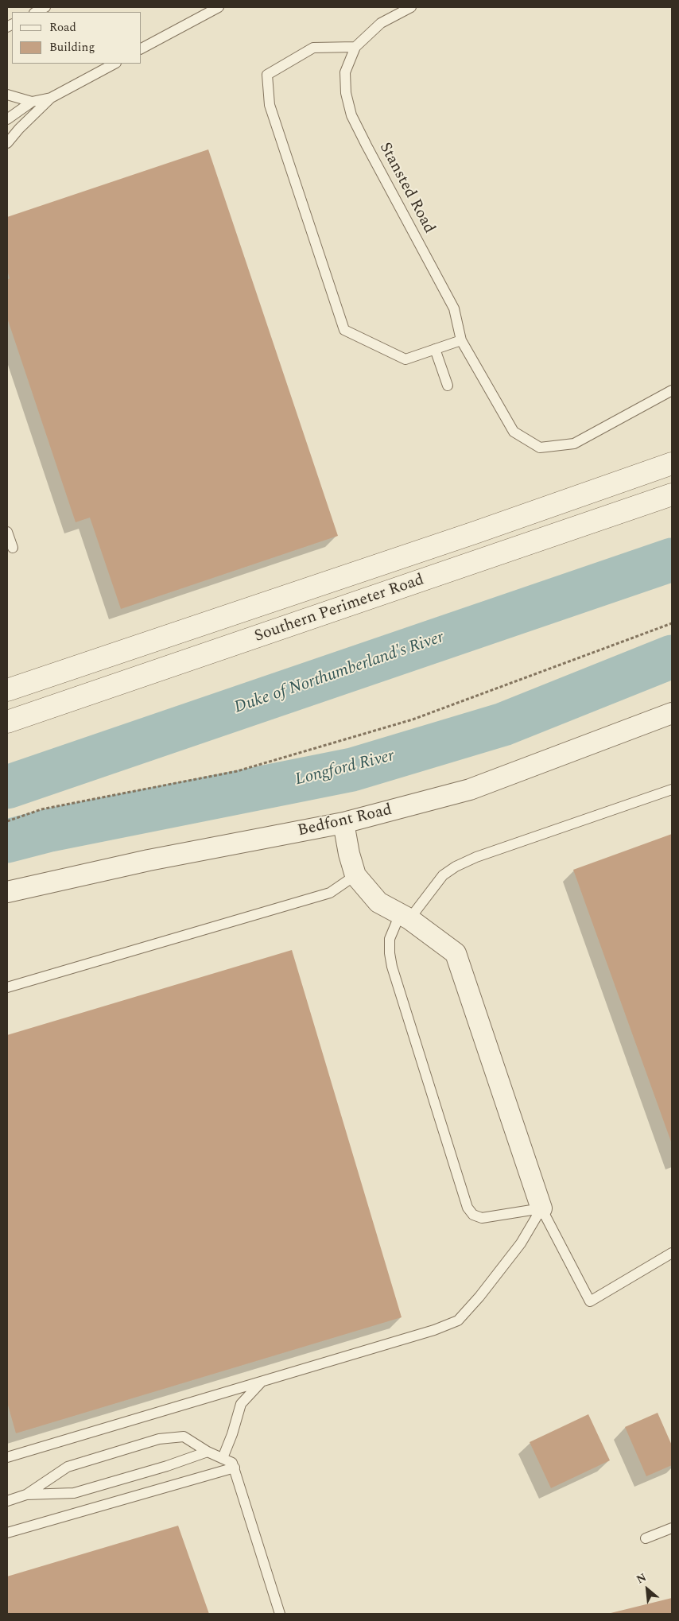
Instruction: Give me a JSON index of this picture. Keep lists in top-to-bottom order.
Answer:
{
  "streets": {
    "street": ["Southern Perimeter Road", "Bedfont Road"],
    "lane": ["Stansted Road"]
  },
  "water": ["Duke of Northumberland's River", "Longford River"],
  "legend": ["Road", "Building"],
  "north": "top left"
}
